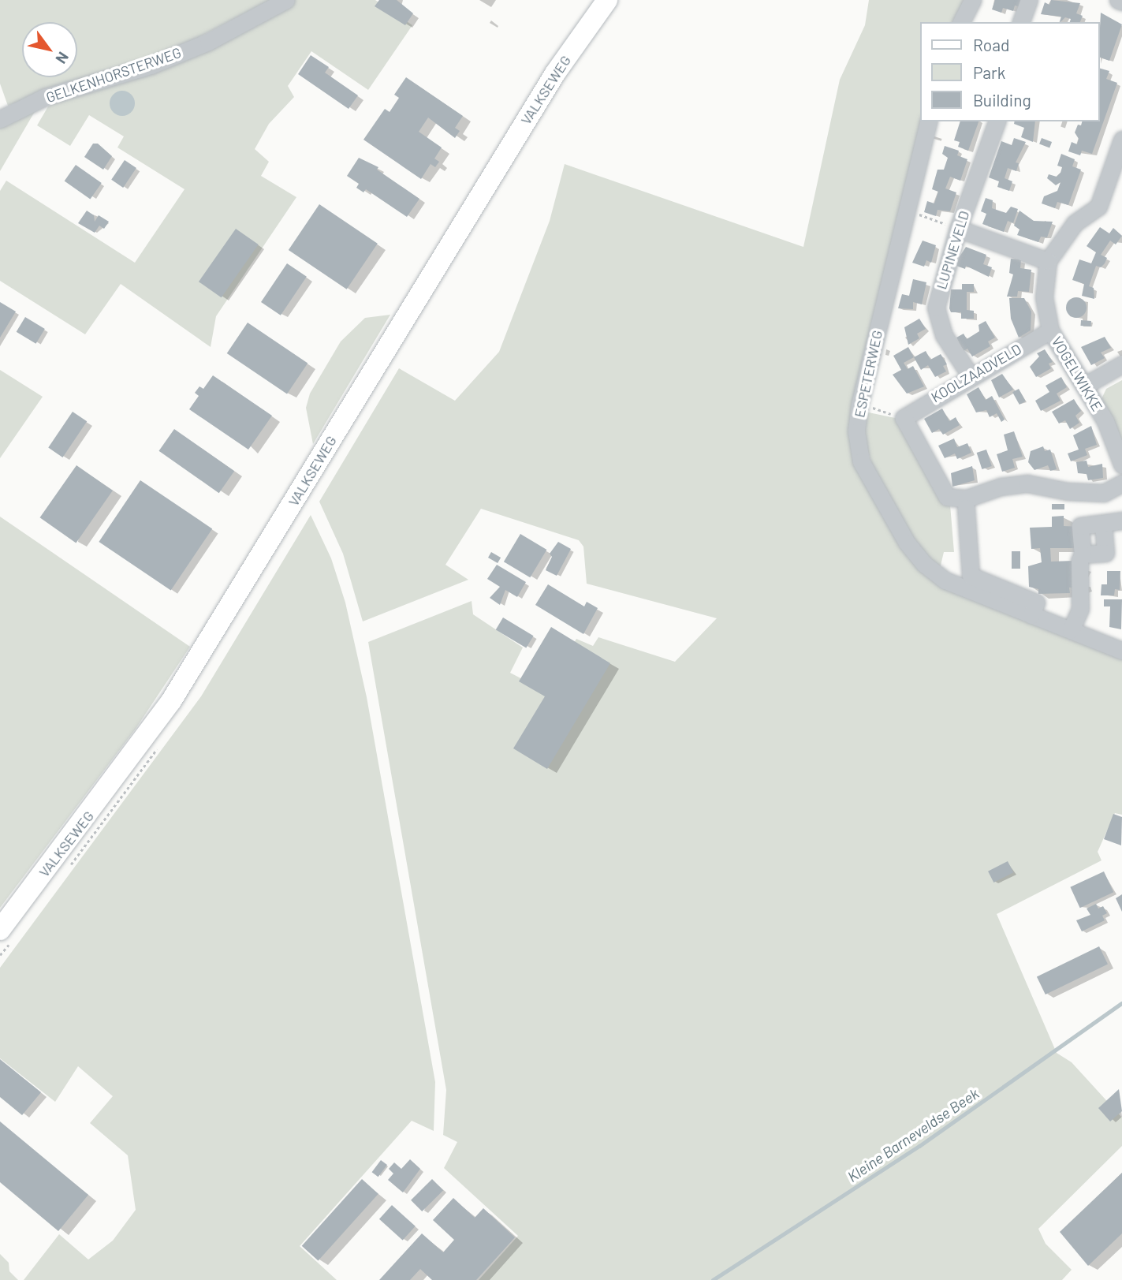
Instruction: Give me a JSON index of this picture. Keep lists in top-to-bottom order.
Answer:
{
  "streets": {
    "main road": ["VALKSEWEG"],
    "street": [
      "GELKENHORSTERWEG",
      "LUPINEVELD",
      "KOOLZAADVELD",
      "ESPETERWEG",
      "VOGELWIKKE"
    ]
  },
  "crossings": [
    ["LUPINEVELD", "KOOLZAADVELD"],
    ["KOOLZAADVELD", "VOGELWIKKE"]
  ],
  "water": ["Kleine Barneveldse Beek"],
  "legend": ["Road", "Park", "Building"],
  "north": "bottom right"
}
